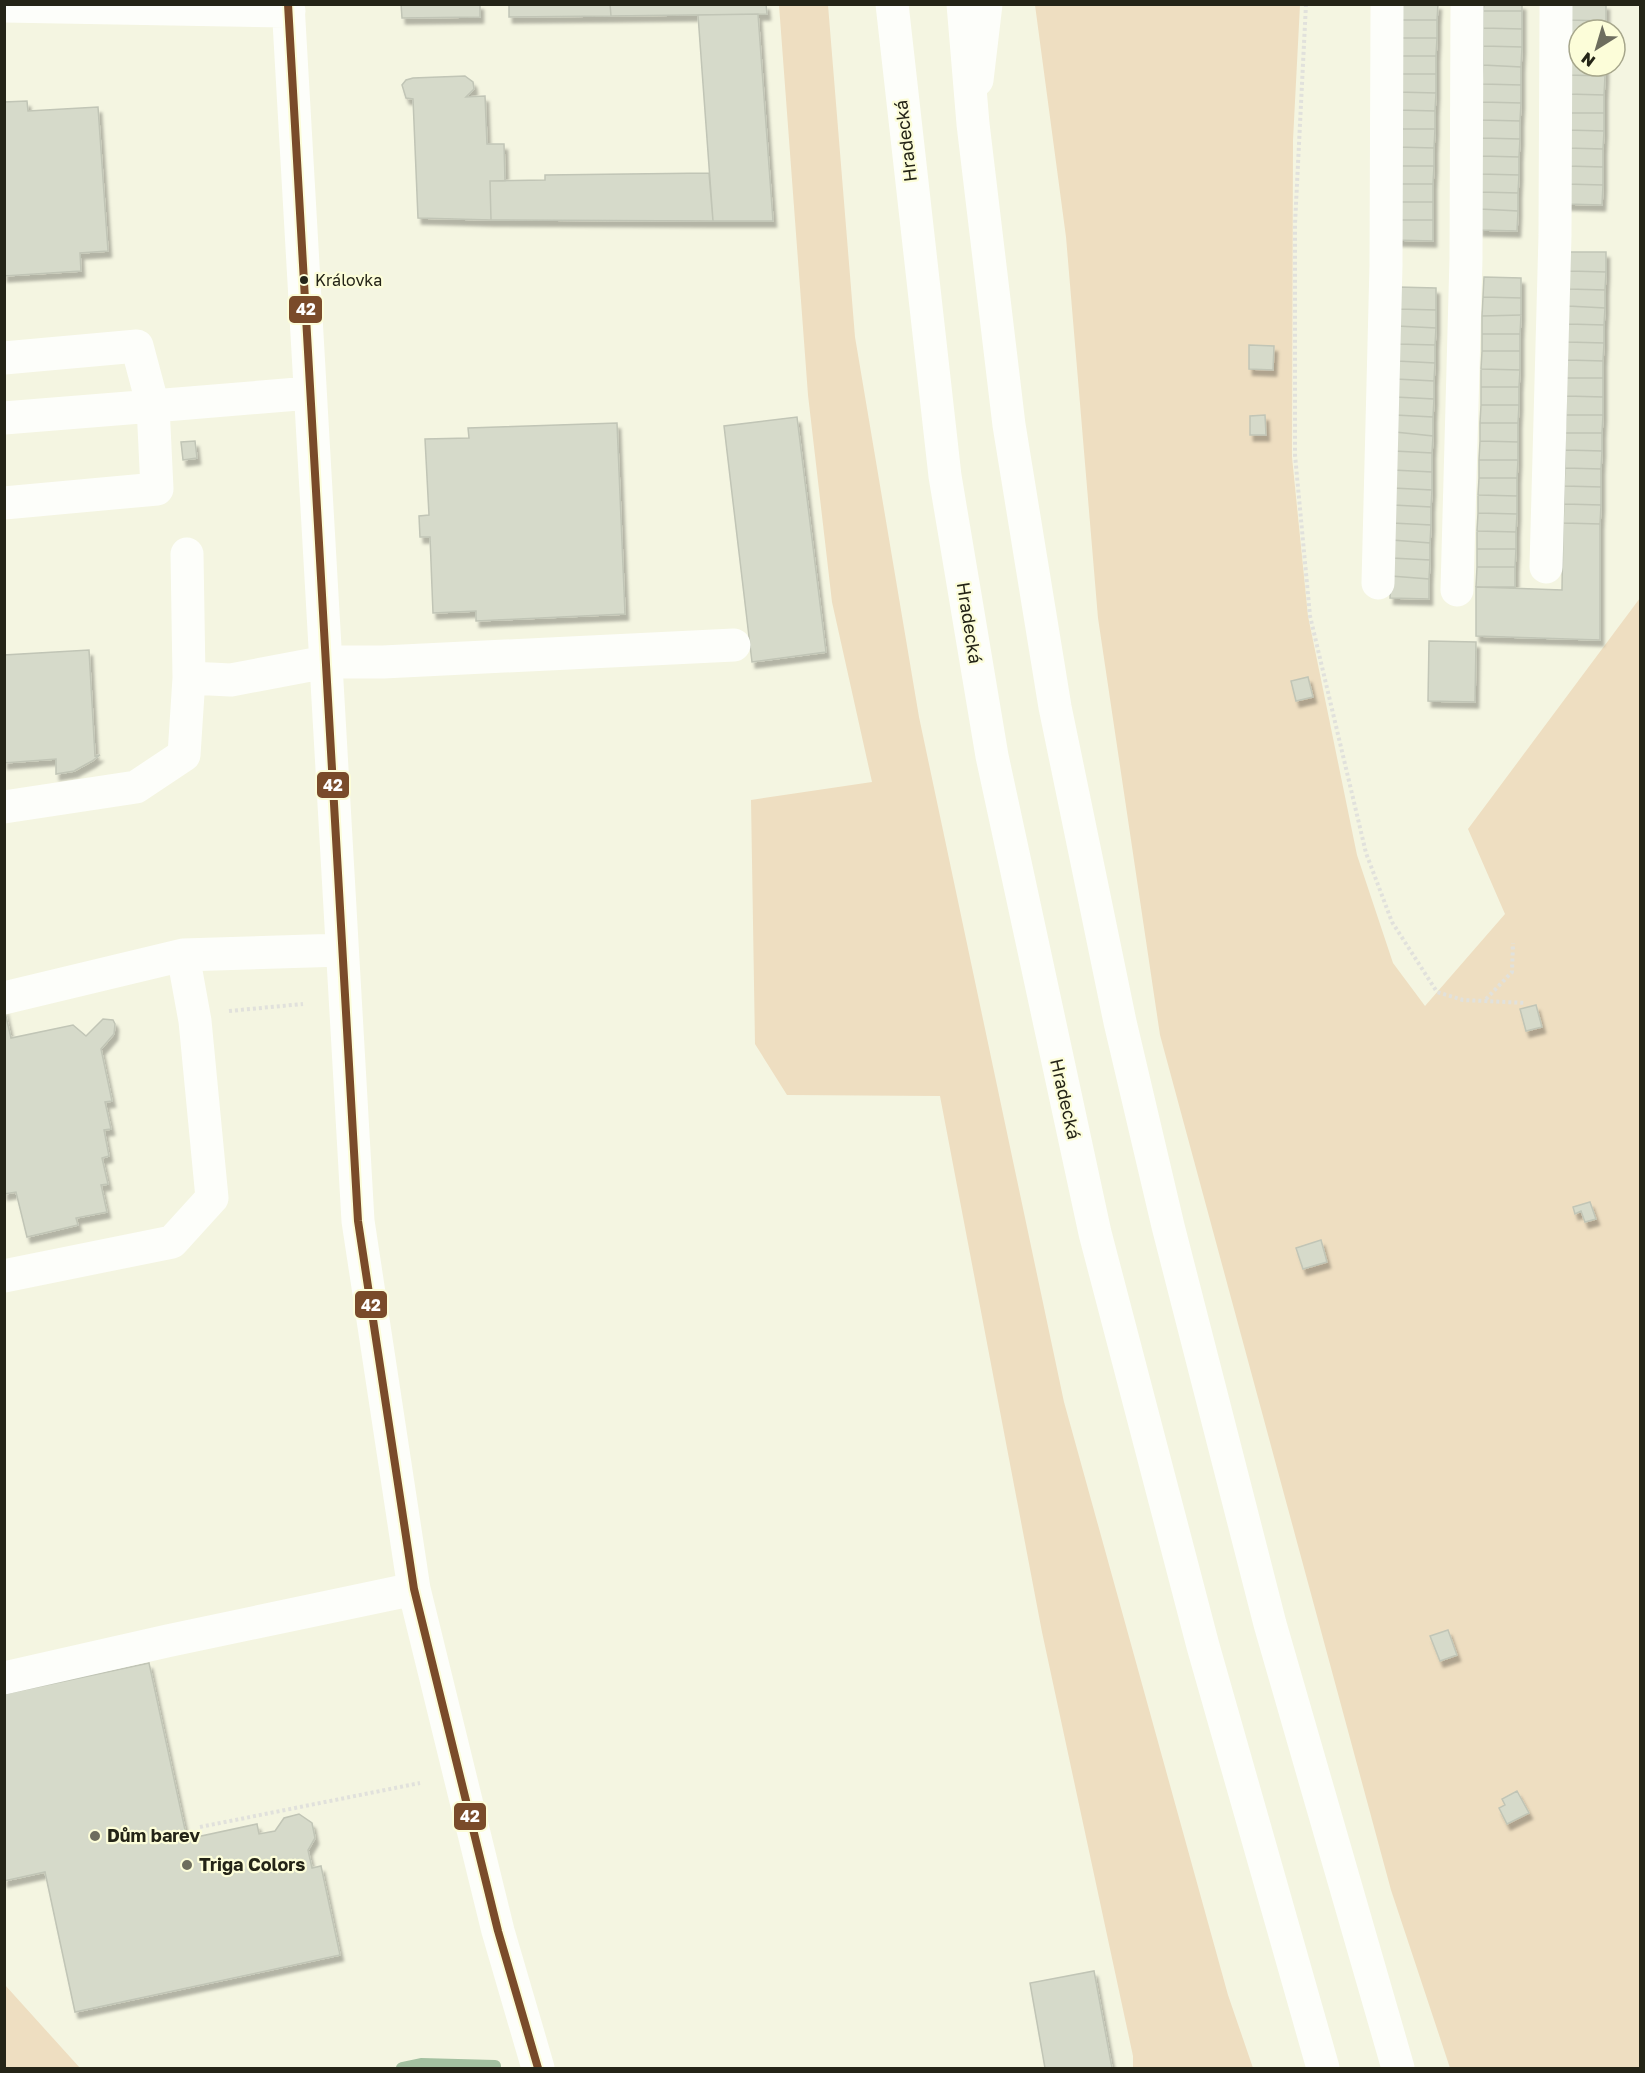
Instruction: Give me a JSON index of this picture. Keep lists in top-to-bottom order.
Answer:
{
  "streets": {
    "main road": ["Hradecká"]
  },
  "places": ["Královka", "Dům barev", "Triga Colors"],
  "lines": ["transit line 42"],
  "north": "bottom left"
}
